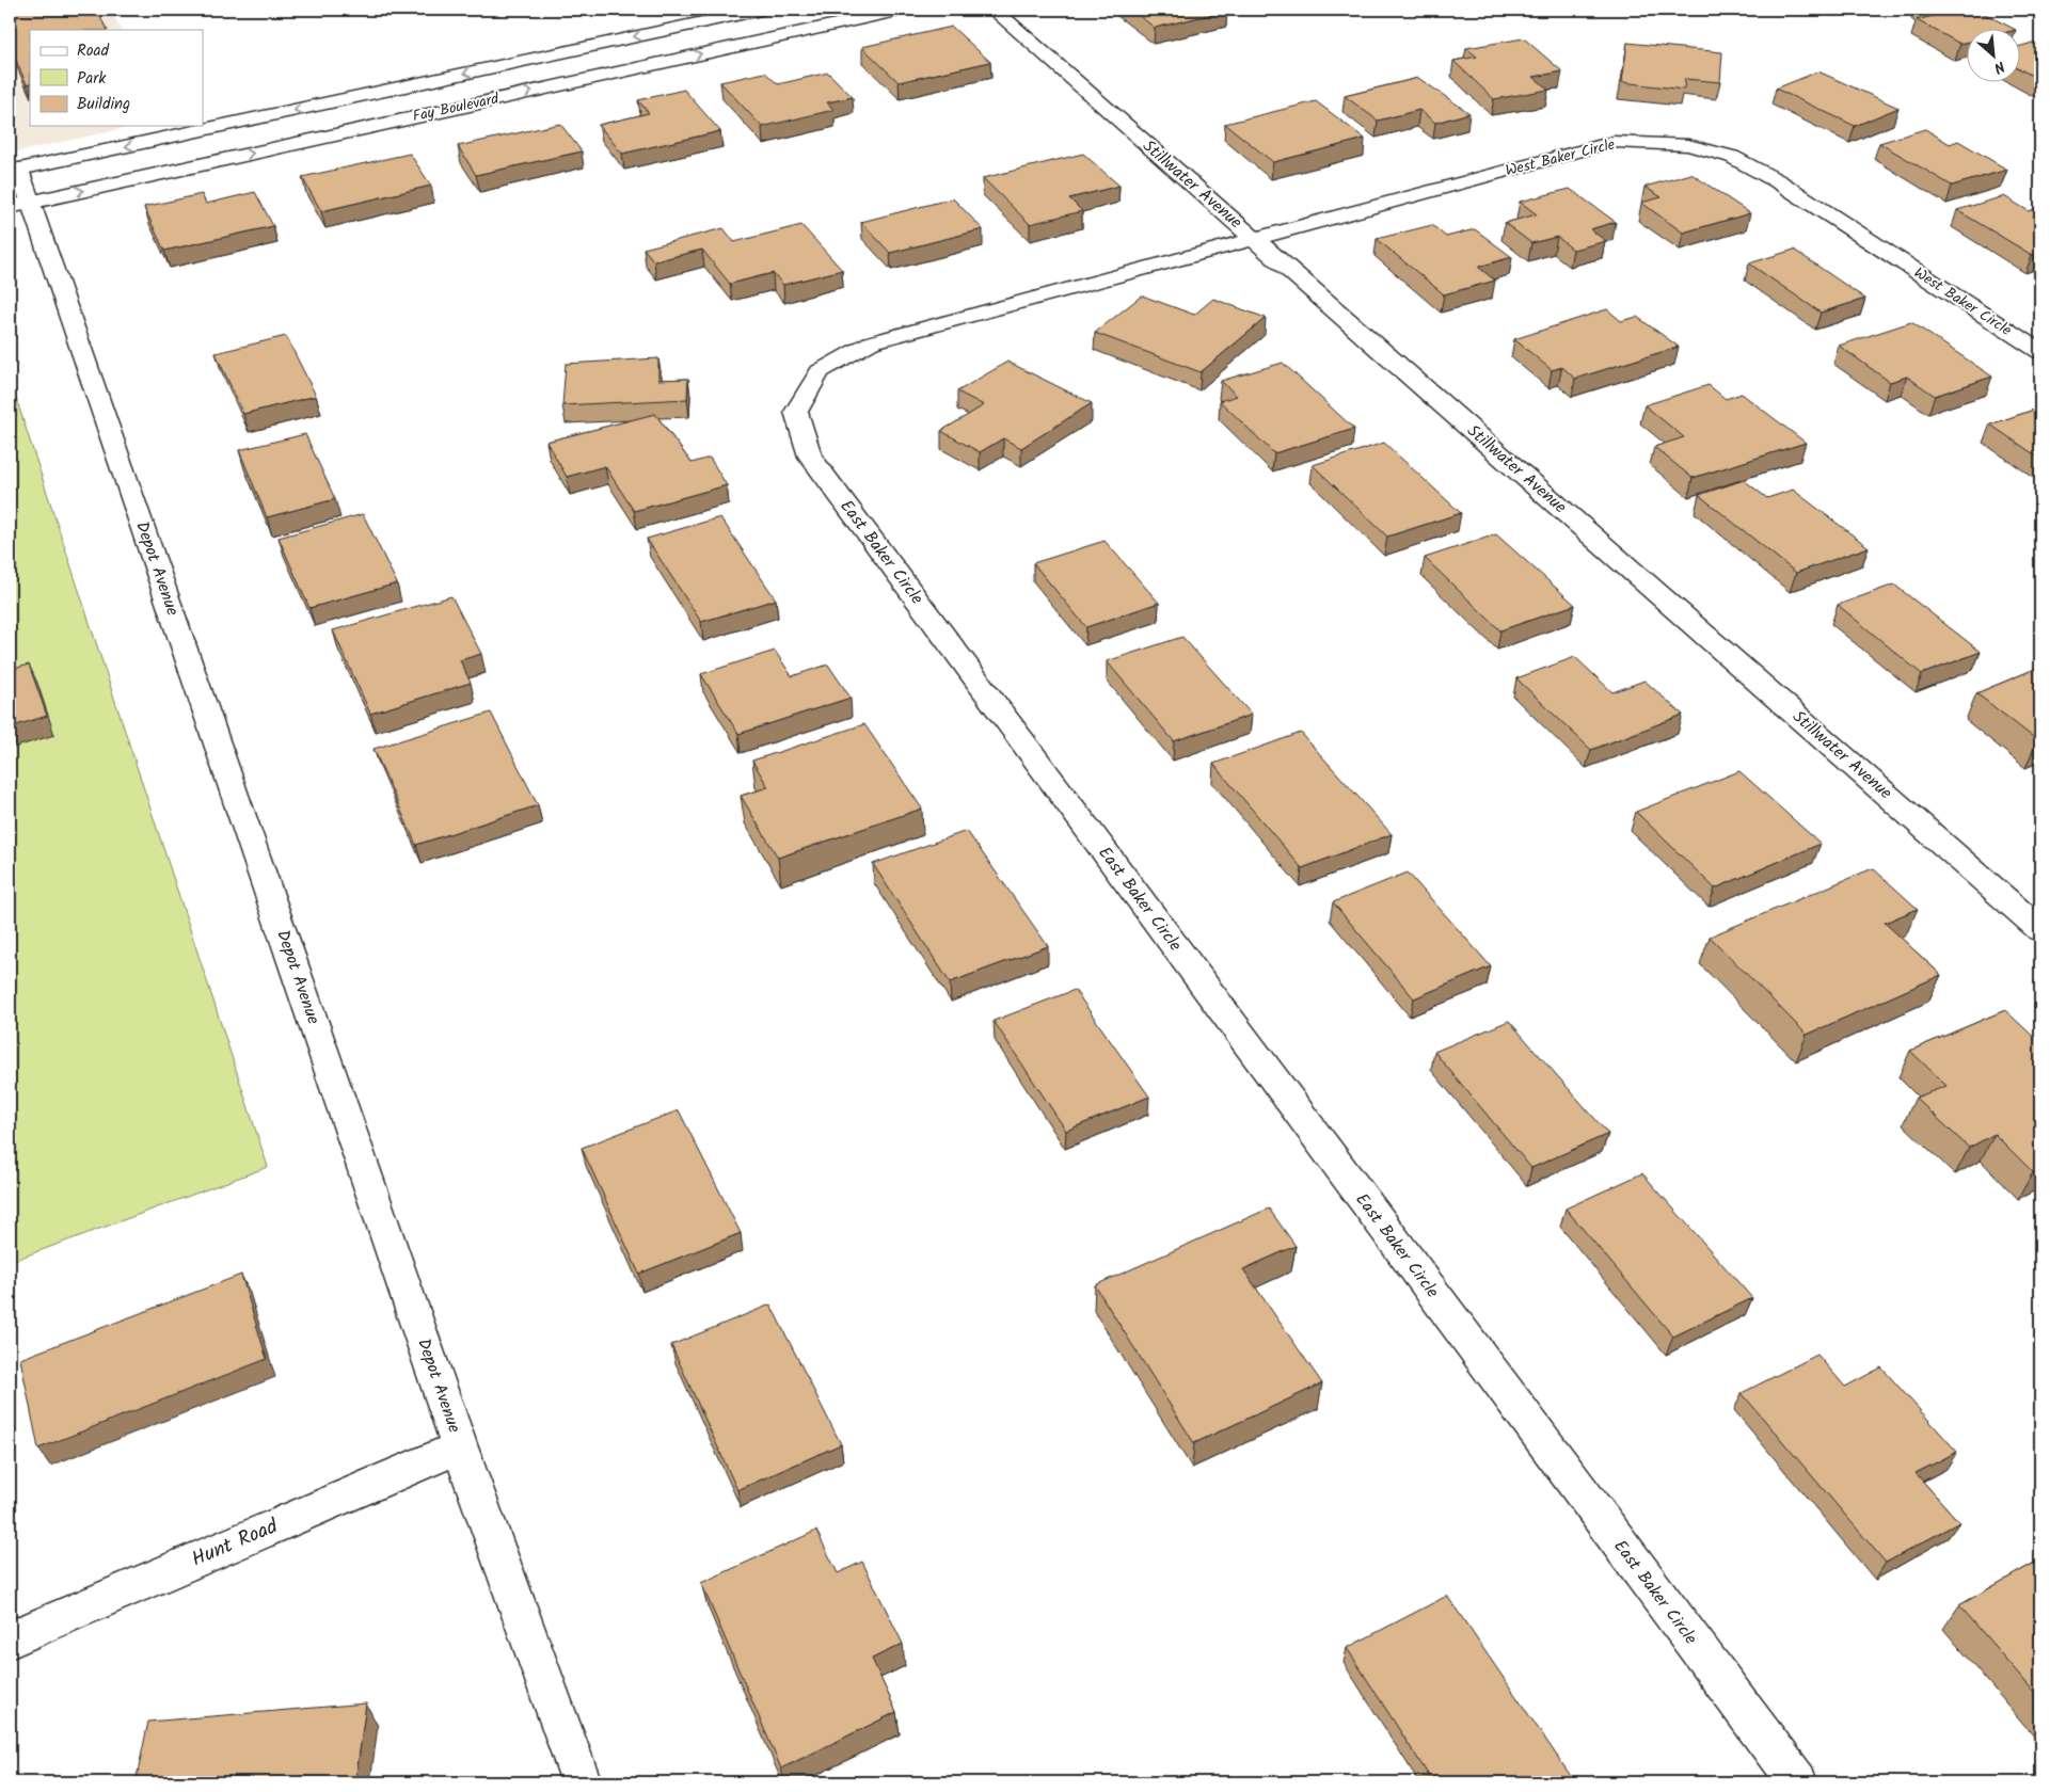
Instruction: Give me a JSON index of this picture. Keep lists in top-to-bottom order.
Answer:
{
  "streets": {
    "street": [
      "Fay Boulevard",
      "West Baker Circle",
      "Stillwater Avenue",
      "East Baker Circle",
      "Depot Avenue",
      "Hunt Road"
    ]
  },
  "crossings": [
    ["Fay Boulevard", "Depot Avenue"],
    ["West Baker Circle", "Stillwater Avenue"],
    ["West Baker Circle", "East Baker Circle"],
    ["Stillwater Avenue", "East Baker Circle"],
    ["Depot Avenue", "Hunt Road"]
  ],
  "legend": ["Road", "Park", "Building"],
  "north": "bottom right"
}
